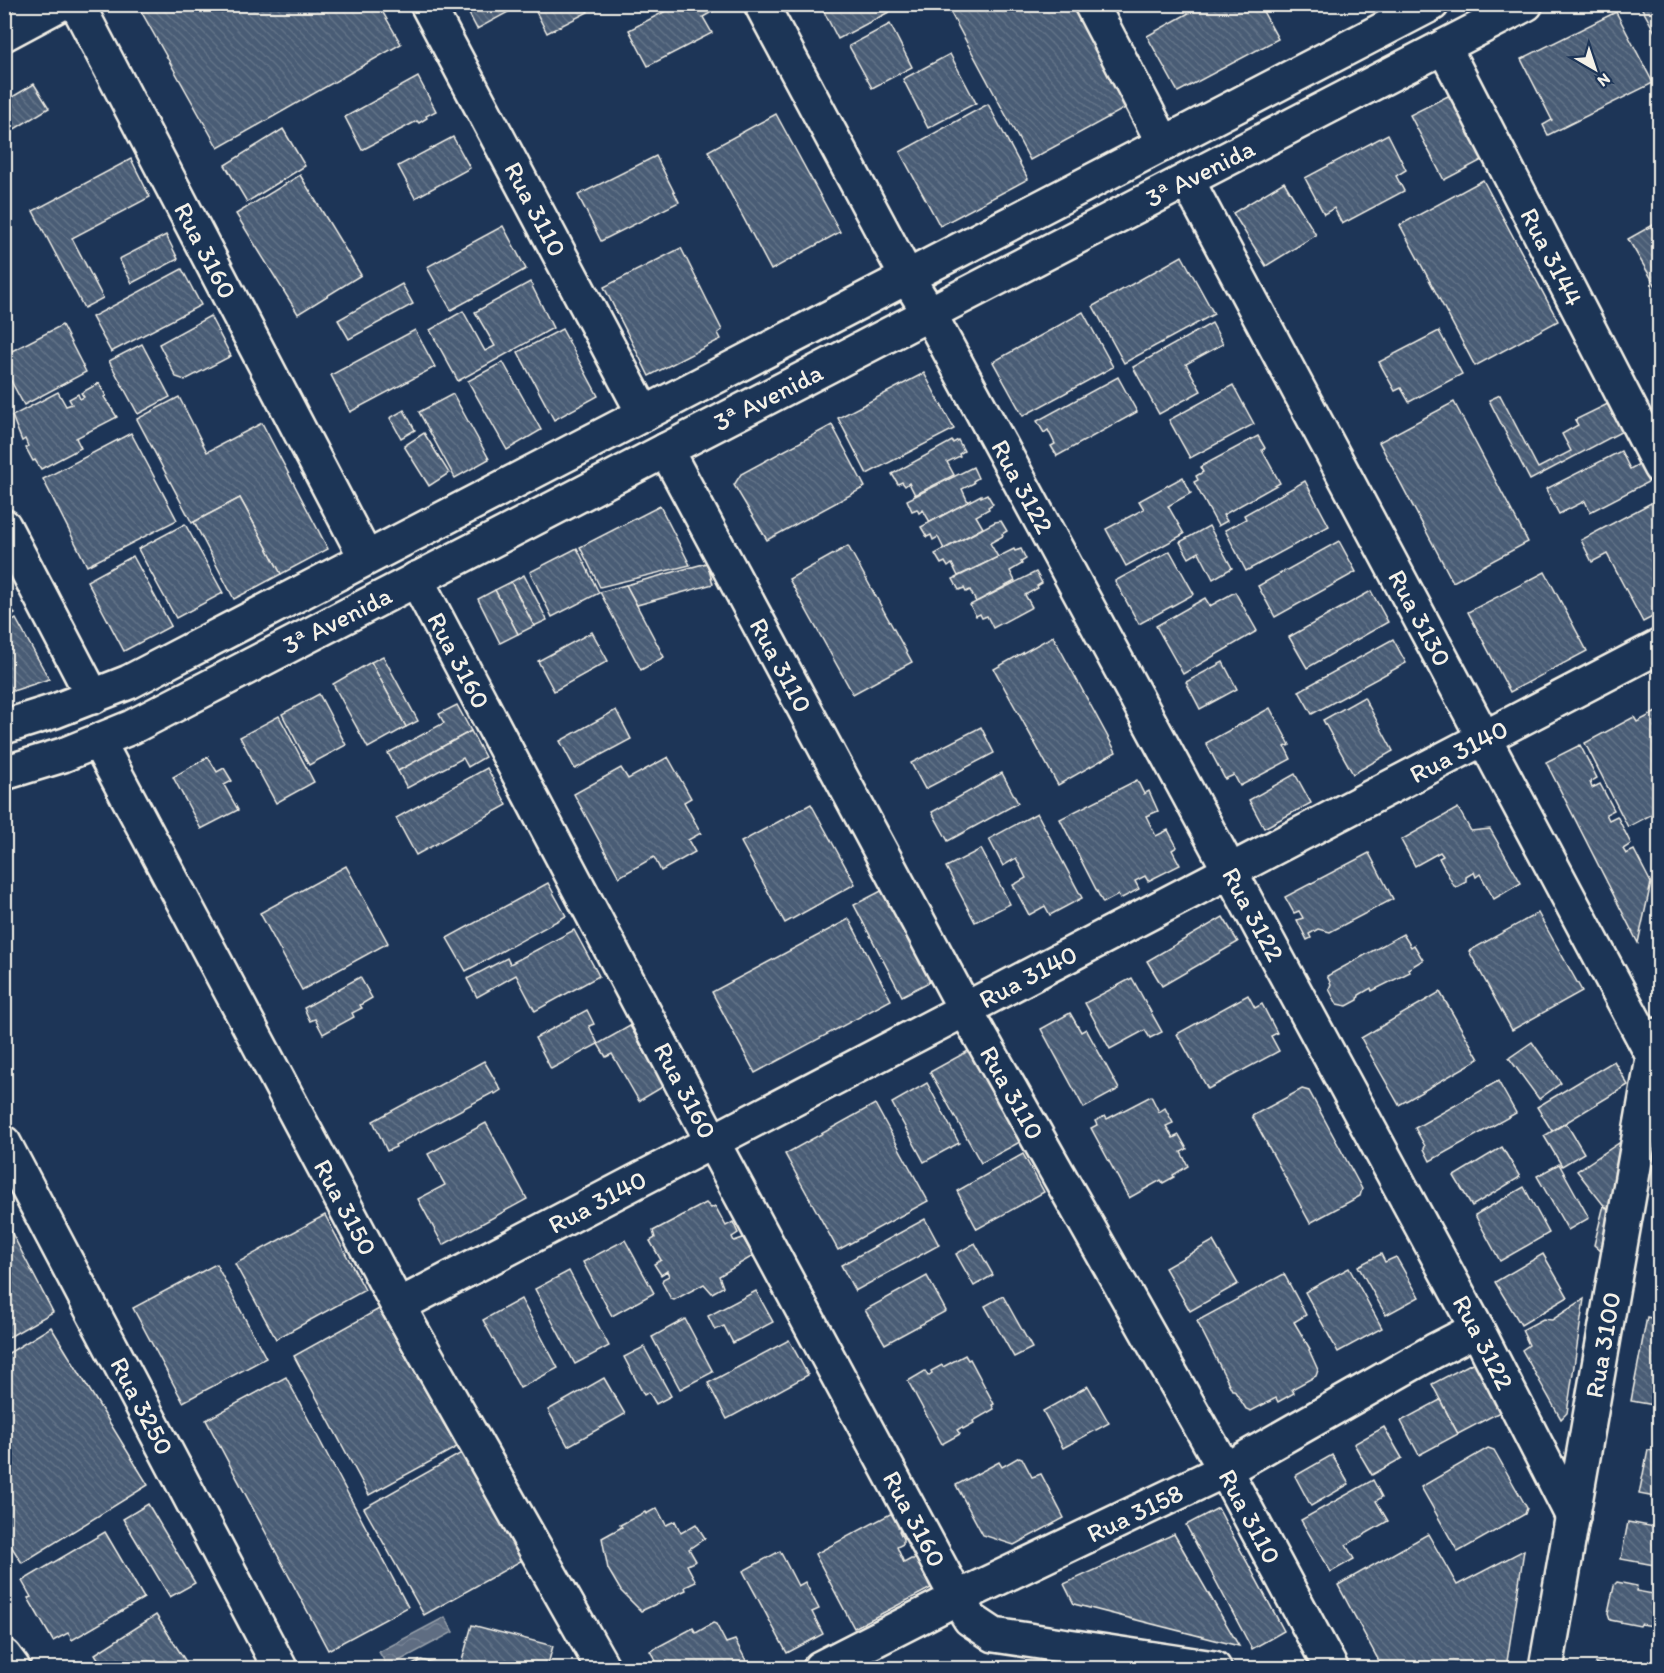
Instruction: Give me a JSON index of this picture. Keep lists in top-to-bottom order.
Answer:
{
  "streets": {
    "street": [
      "3ª Avenida",
      "Rua 3110",
      "Rua 3160",
      "Rua 3144",
      "Rua 3122",
      "Rua 3130",
      "Rua 3140",
      "Rua 3150",
      "Rua 3100",
      "Rua 3250",
      "Rua 3158"
    ]
  },
  "crossings": [
    ["3ª Avenida", "Rua 3110"],
    ["3ª Avenida", "Rua 3160"],
    ["3ª Avenida", "Rua 3144"],
    ["3ª Avenida", "Rua 3122"],
    ["3ª Avenida", "Rua 3130"],
    ["3ª Avenida", "Rua 3150"],
    ["Rua 3110", "Rua 3140"],
    ["Rua 3110", "Rua 3158"],
    ["Rua 3160", "Rua 3140"],
    ["Rua 3160", "Rua 3158"],
    ["Rua 3122", "Rua 3140"],
    ["Rua 3122", "Rua 3100"],
    ["Rua 3122", "Rua 3158"],
    ["Rua 3130", "Rua 3140"],
    ["Rua 3130", "Rua 3100"],
    ["Rua 3140", "Rua 3150"]
  ],
  "north": "bottom right"
}
